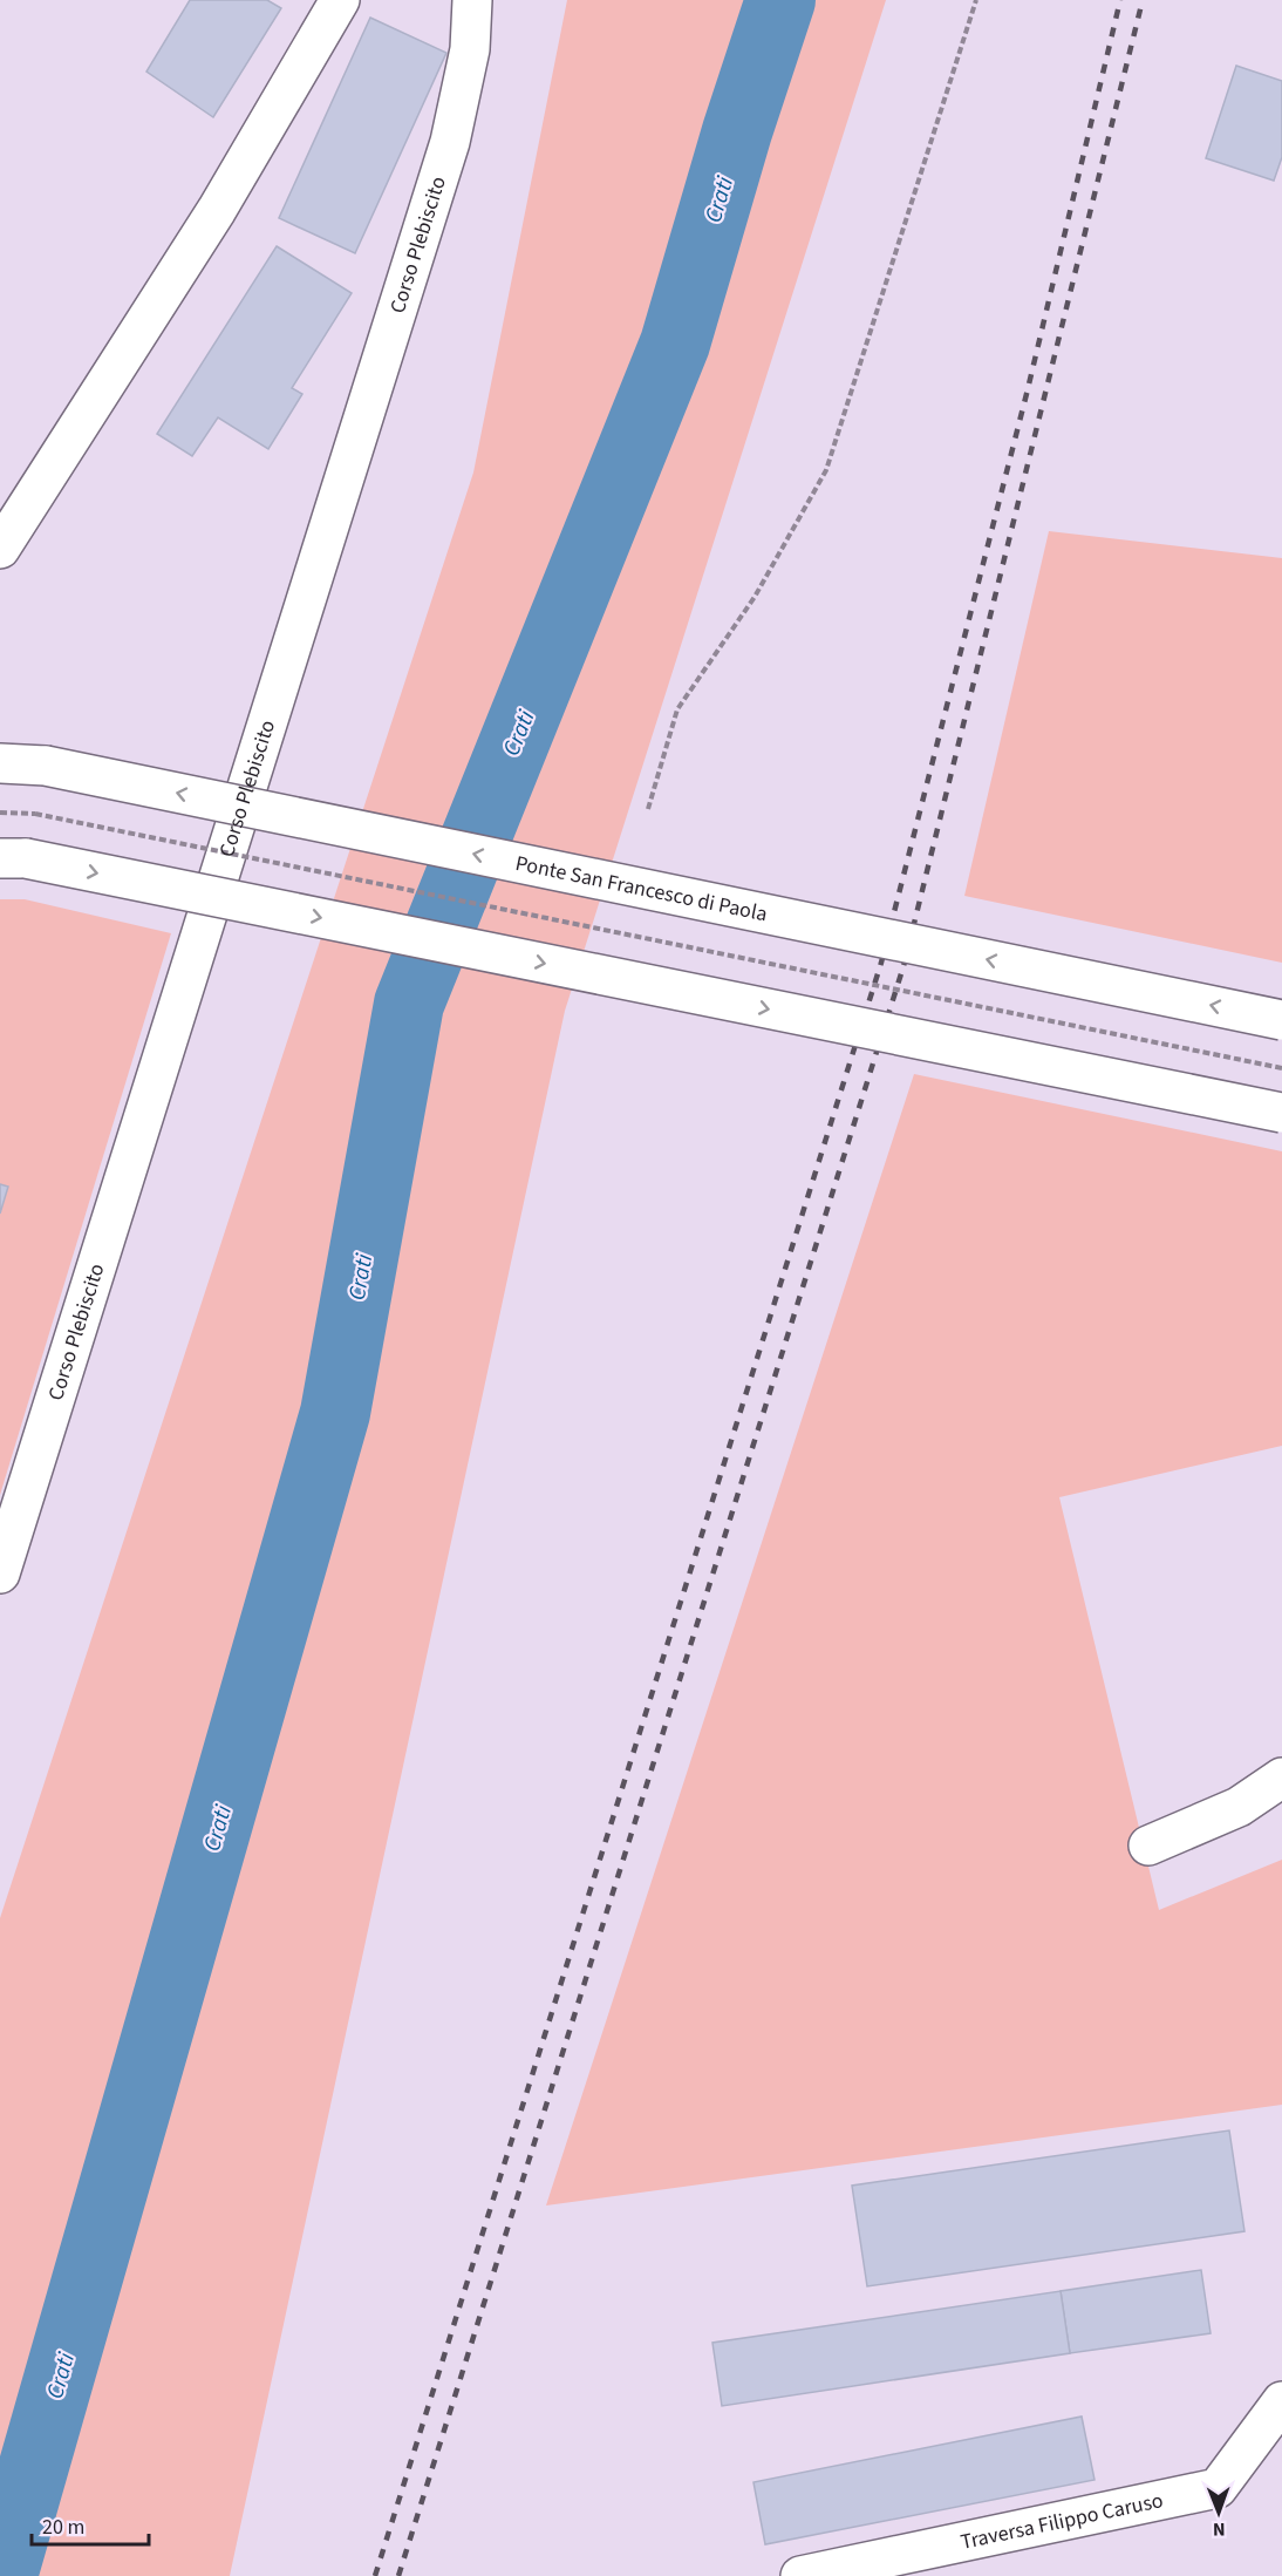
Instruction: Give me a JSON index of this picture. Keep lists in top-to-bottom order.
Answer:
{
  "streets": {
    "street": ["Corso Plebiscito", "Ponte San Francesco di Paola", "Traversa Filippo Caruso"]
  },
  "water": ["Crati"],
  "scale_bar": "20 m",
  "north": "bottom"
}
